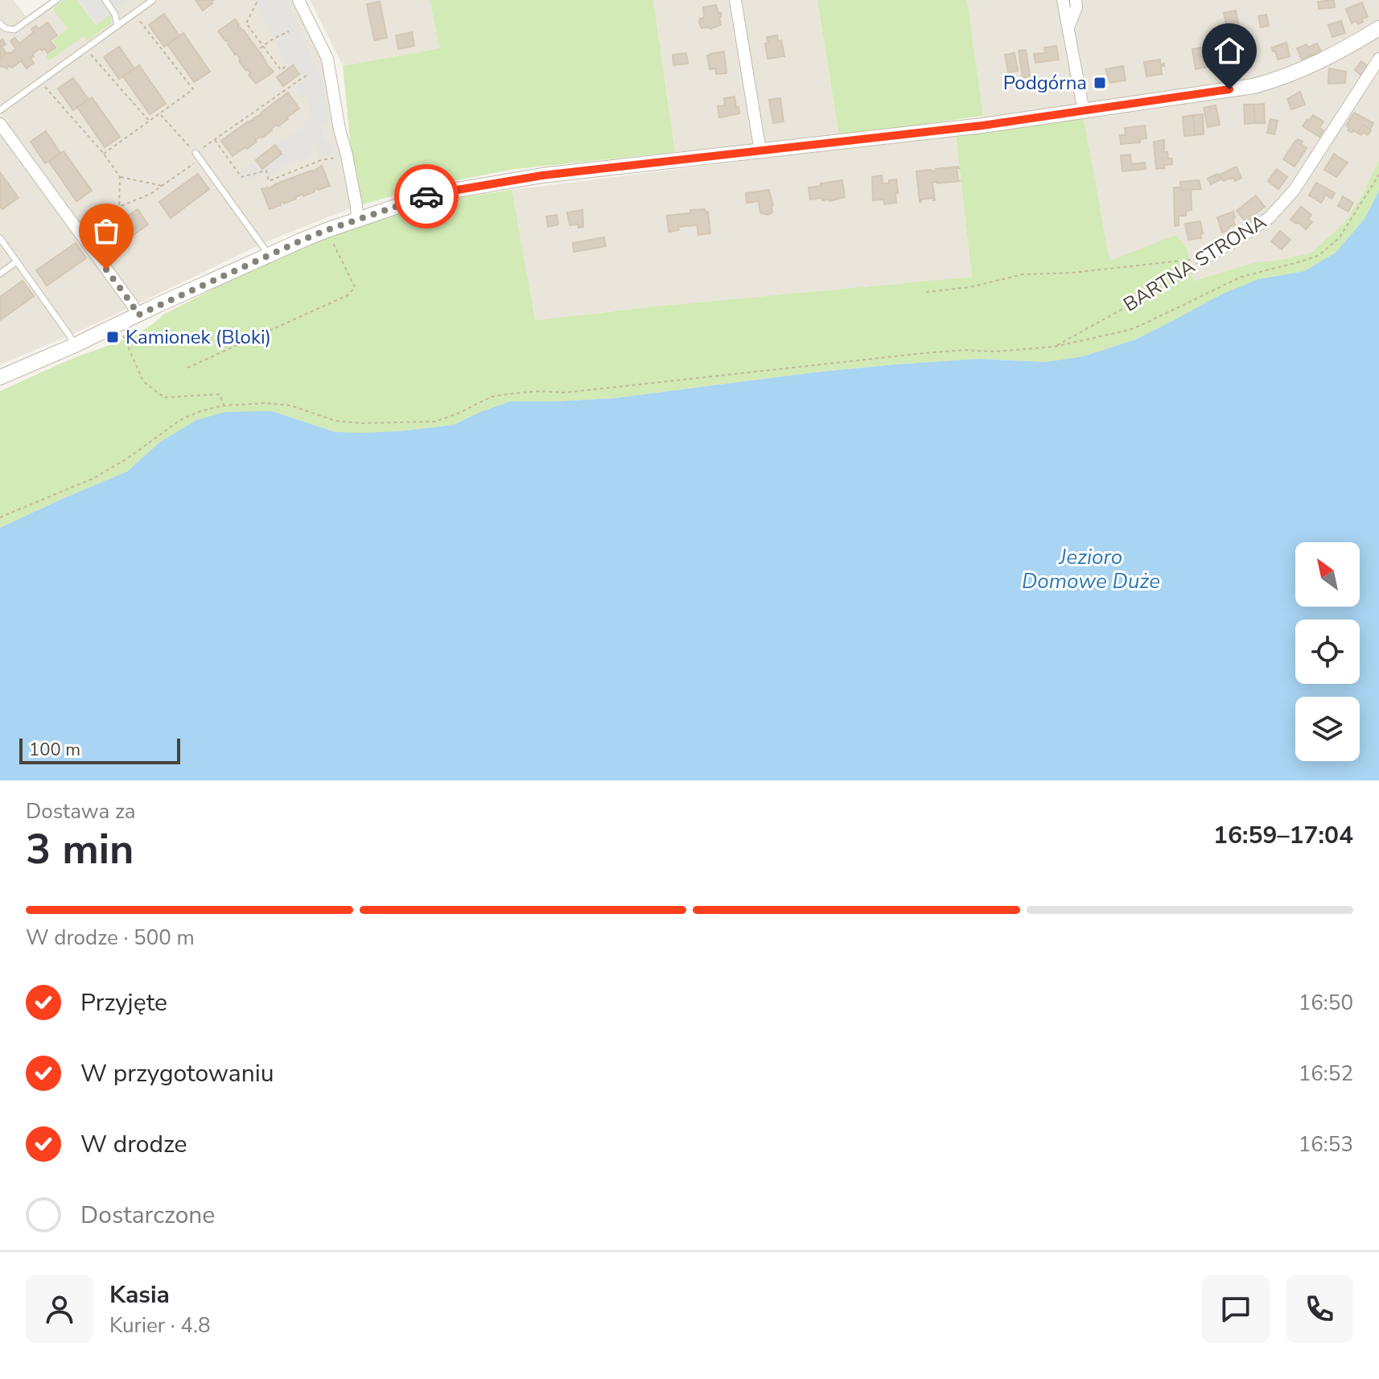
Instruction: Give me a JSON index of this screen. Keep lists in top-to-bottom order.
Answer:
{
  "streets": {
    "street": ["BARTNA STRONA"]
  },
  "water": ["Jezioro Domowe Duże"],
  "places": {
    "transit": ["Podgórna", "Kamionek (Bloki)"]
  },
  "scale_bar": "100 m",
  "north": "top left",
  "page": {
    "scale": "100 m",
    "heading": ["3 min", "Dostawa za", "16:59–17:04"],
    "panel": ["Kasia", "Kurier · 4.8"],
    "bar": "W drodze · 500 m",
    "list": [
      ["Przyjęte", "16:50"],
      ["W przygotowaniu", "16:52"],
      ["W drodze", "16:53"],
      "Dostarczone"
    ]
  }
}
